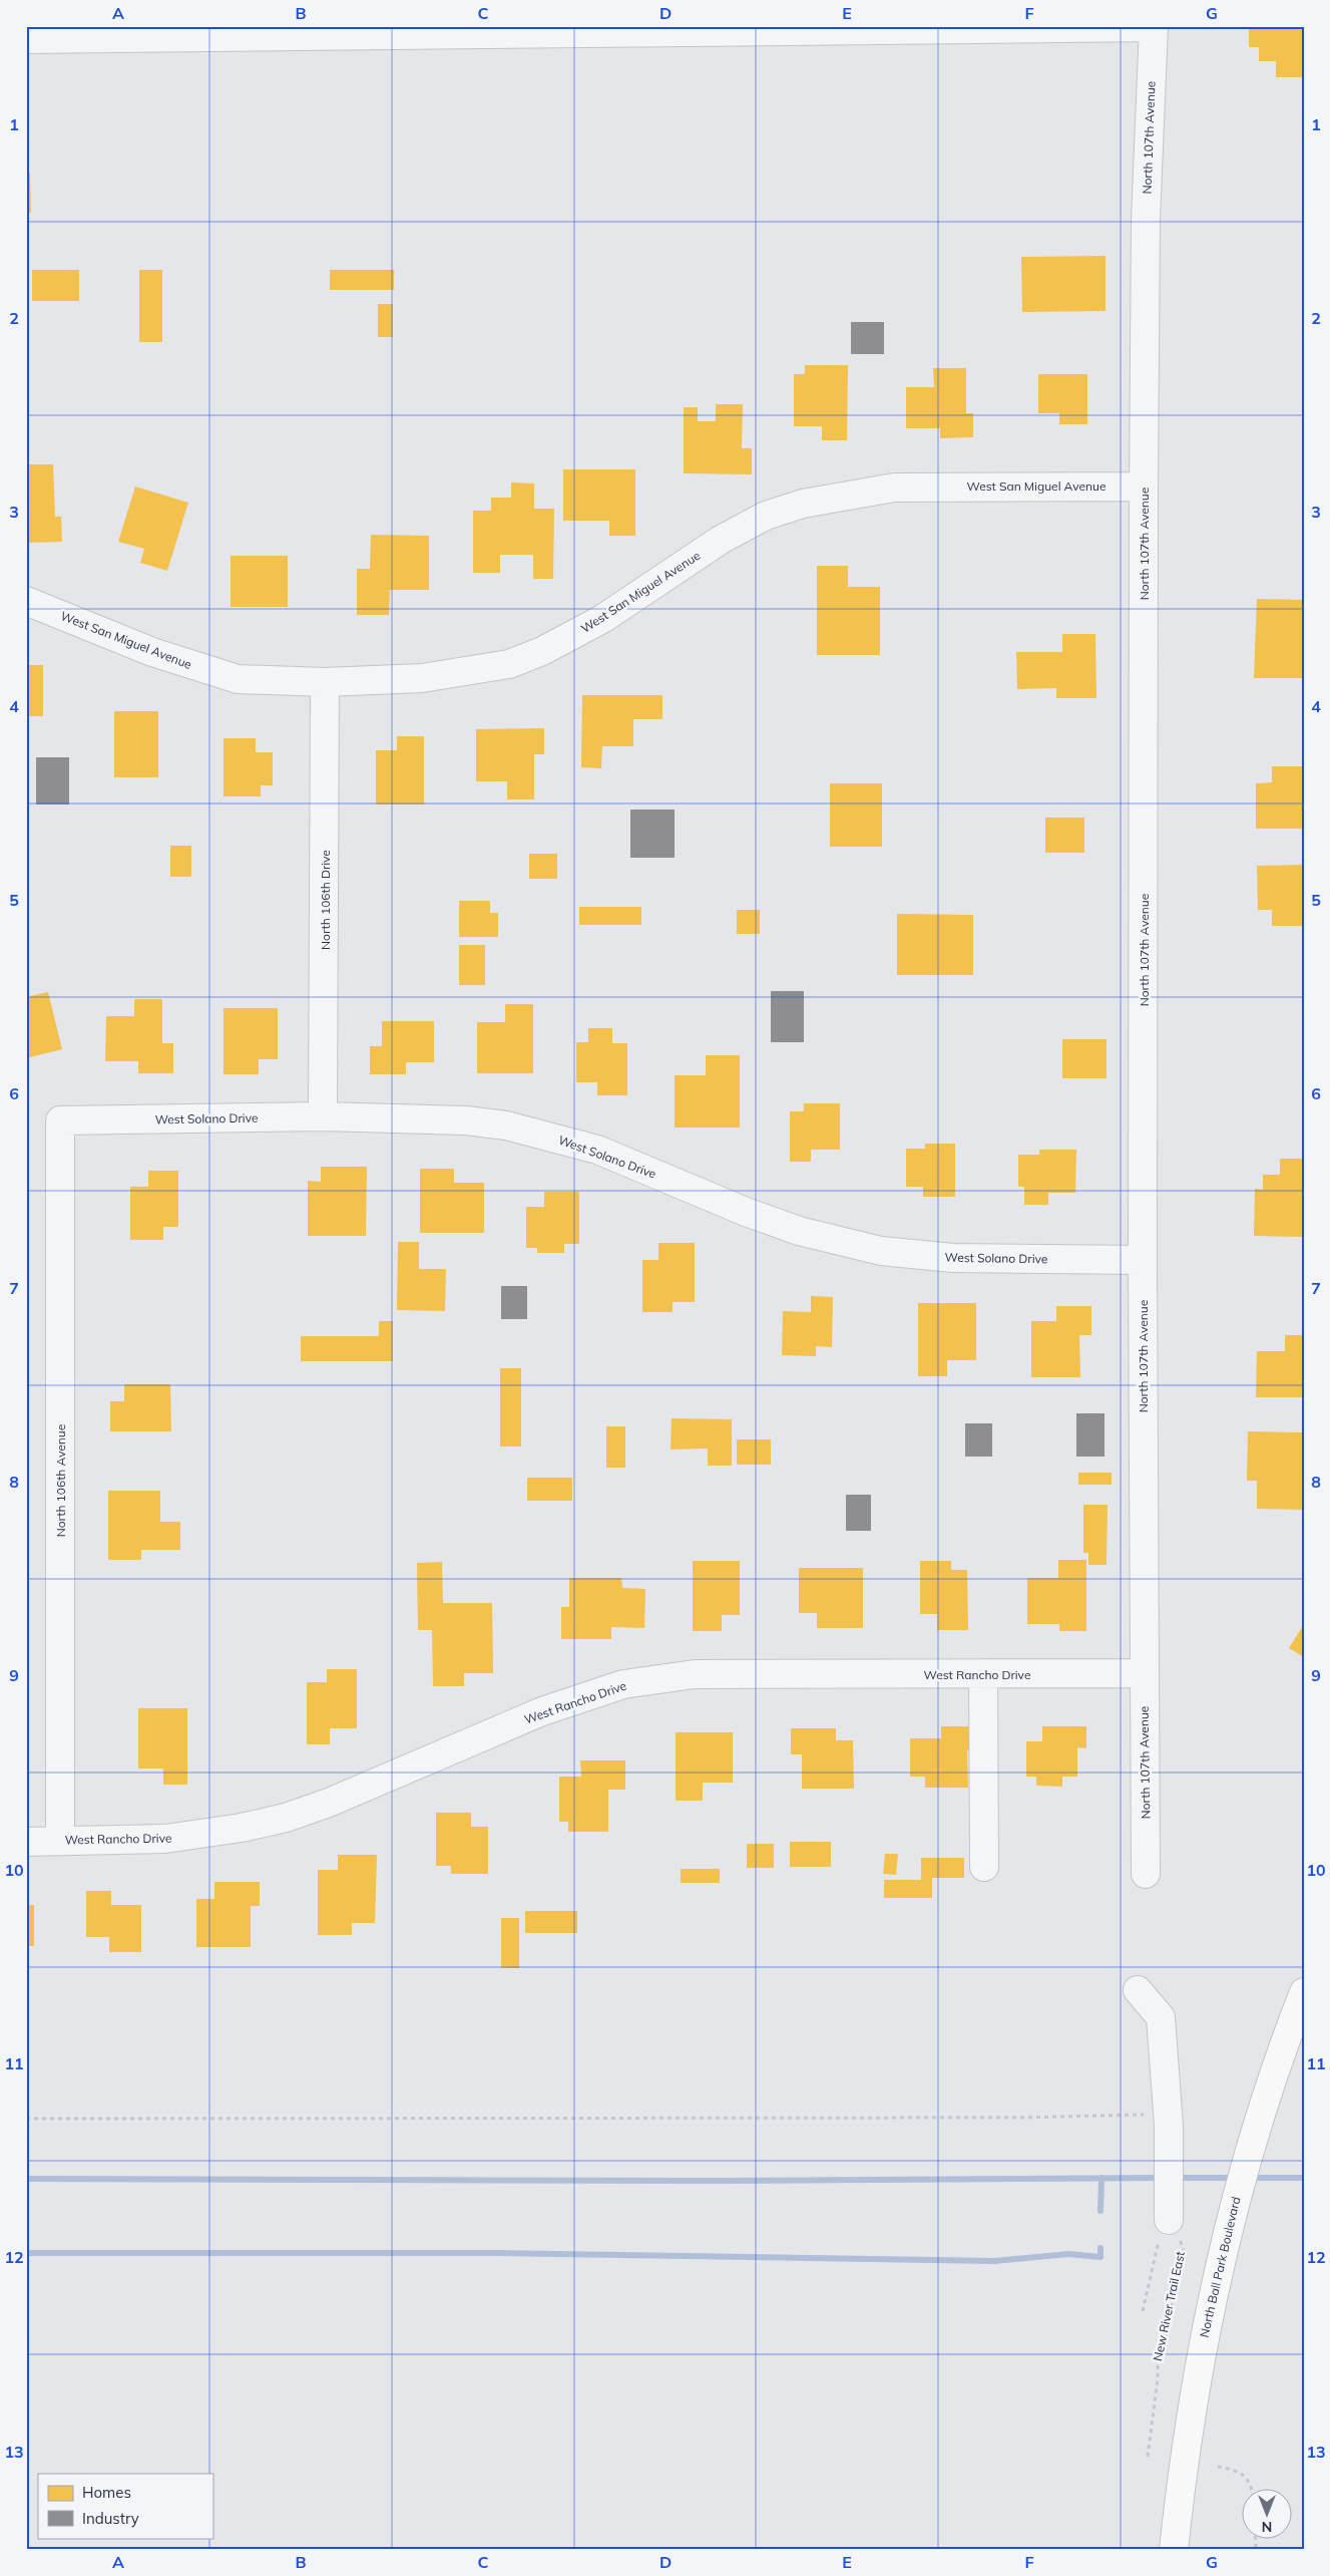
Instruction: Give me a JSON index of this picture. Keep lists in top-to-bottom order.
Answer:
{
  "streets": {
    "main road": ["North Ball Park Boulevard"],
    "street": [
      "North 107th Avenue",
      "West San Miguel Avenue",
      "North 106th Drive",
      "West Solano Drive",
      "North 106th Avenue",
      "West Rancho Drive"
    ],
    "path": ["New River Trail East"]
  },
  "crossings": [
    ["North 107th Avenue", "West San Miguel Avenue"],
    ["North 107th Avenue", "West Solano Drive"],
    ["North 107th Avenue", "West Rancho Drive"],
    ["West San Miguel Avenue", "North 106th Drive"],
    ["North 106th Drive", "West Solano Drive"],
    ["West Solano Drive", "North 106th Avenue"],
    ["North 106th Avenue", "West Rancho Drive"]
  ],
  "legend": ["Homes", "Industry"],
  "north": "bottom",
  "grid": {
    "columns": [
      "A",
      "B",
      "C",
      "D",
      "E",
      "F",
      "G"
    ],
    "rows": [
      "1",
      "2",
      "3",
      "4",
      "5",
      "6",
      "7",
      "8",
      "9",
      "10",
      "11",
      "12",
      "13"
    ]
  }
}
